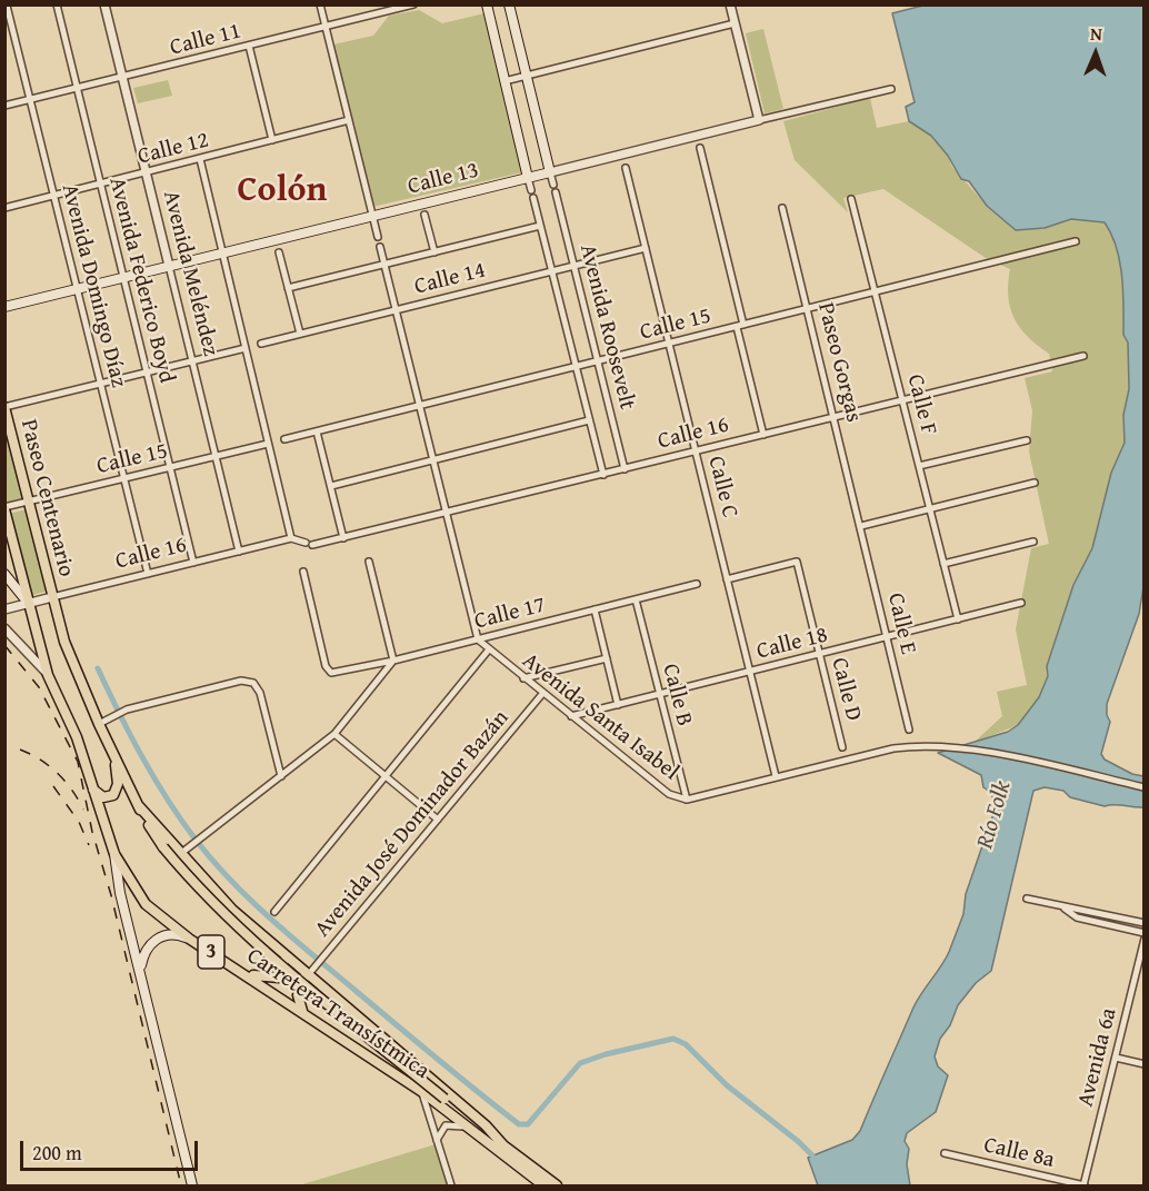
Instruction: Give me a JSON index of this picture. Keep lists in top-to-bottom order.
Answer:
{
  "streets": {
    "main road": [
      "Calle 13",
      "Avenida Roosevelt",
      "Paseo Centenario",
      "3",
      "Carretera Transístmica"
    ],
    "street": [
      "Calle 11",
      "Calle 12",
      "Avenida Meléndez",
      "Calle 14",
      "Avenida Federico Boyd",
      "Avenida Domingo Díaz",
      "Calle 15",
      "Paseo Gorgas",
      "Calle F",
      "Calle 16",
      "Calle C",
      "Calle 17",
      "Calle E",
      "Calle 18",
      "Calle D",
      "Calle B",
      "Avenida Santa Isabel",
      "Avenida José Dominador Bazán",
      "Avenida 6a",
      "Calle 8a"
    ]
  },
  "crossings": [
    ["Calle 11", "Avenida Meléndez"],
    ["Calle 11", "Avenida Federico Boyd"],
    ["Calle 11", "Avenida Domingo Díaz"],
    ["Calle 12", "Avenida Meléndez"],
    ["Calle 12", "Avenida Federico Boyd"],
    ["Calle 12", "Avenida Domingo Díaz"],
    ["Calle 13", "Avenida Meléndez"],
    ["Calle 13", "Avenida Federico Boyd"],
    ["Calle 13", "Avenida Domingo Díaz"],
    ["Calle 13", "Avenida Roosevelt"],
    ["Calle 13", "Calle C"],
    ["Avenida Meléndez", "Calle 15"],
    ["Avenida Meléndez", "Calle 16"],
    ["Calle 14", "Avenida Roosevelt"],
    ["Calle 14", "Calle C"],
    ["Avenida Federico Boyd", "Calle 15"],
    ["Avenida Federico Boyd", "Calle 16"],
    ["Avenida Domingo Díaz", "Calle 15"],
    ["Avenida Domingo Díaz", "Calle 16"],
    ["Calle 15", "Avenida Roosevelt"],
    ["Calle 15", "Paseo Gorgas"],
    ["Calle 15", "Calle F"],
    ["Calle 15", "Calle C"],
    ["Calle 15", "Paseo Centenario"],
    ["Avenida Roosevelt", "Calle 16"],
    ["Paseo Gorgas", "Calle 16"],
    ["Paseo Gorgas", "Calle E"],
    ["Calle F", "Calle 16"],
    ["Calle F", "Calle 18"],
    ["Calle 16", "Calle C"],
    ["Calle 16", "Paseo Centenario"],
    ["Calle 16", "Carretera Transístmica"],
    ["Calle C", "Calle 18"],
    ["Calle C", "Calle D"],
    ["Calle C", "Avenida Santa Isabel"],
    ["Paseo Centenario", "Carretera Transístmica"],
    ["Calle 17", "Calle B"],
    ["Calle 17", "Avenida Santa Isabel"],
    ["Calle E", "Calle 18"],
    ["Calle 18", "Calle D"],
    ["Calle 18", "Calle B"],
    ["Calle 18", "Avenida Santa Isabel"],
    ["Calle B", "Avenida Santa Isabel"],
    ["Avenida Santa Isabel", "Avenida José Dominador Bazán"],
    ["Avenida 6a", "Calle 8a"]
  ],
  "districts": ["Colón"],
  "water": ["Río Folk"],
  "scale_bar": "200 m",
  "north": "top"
}
